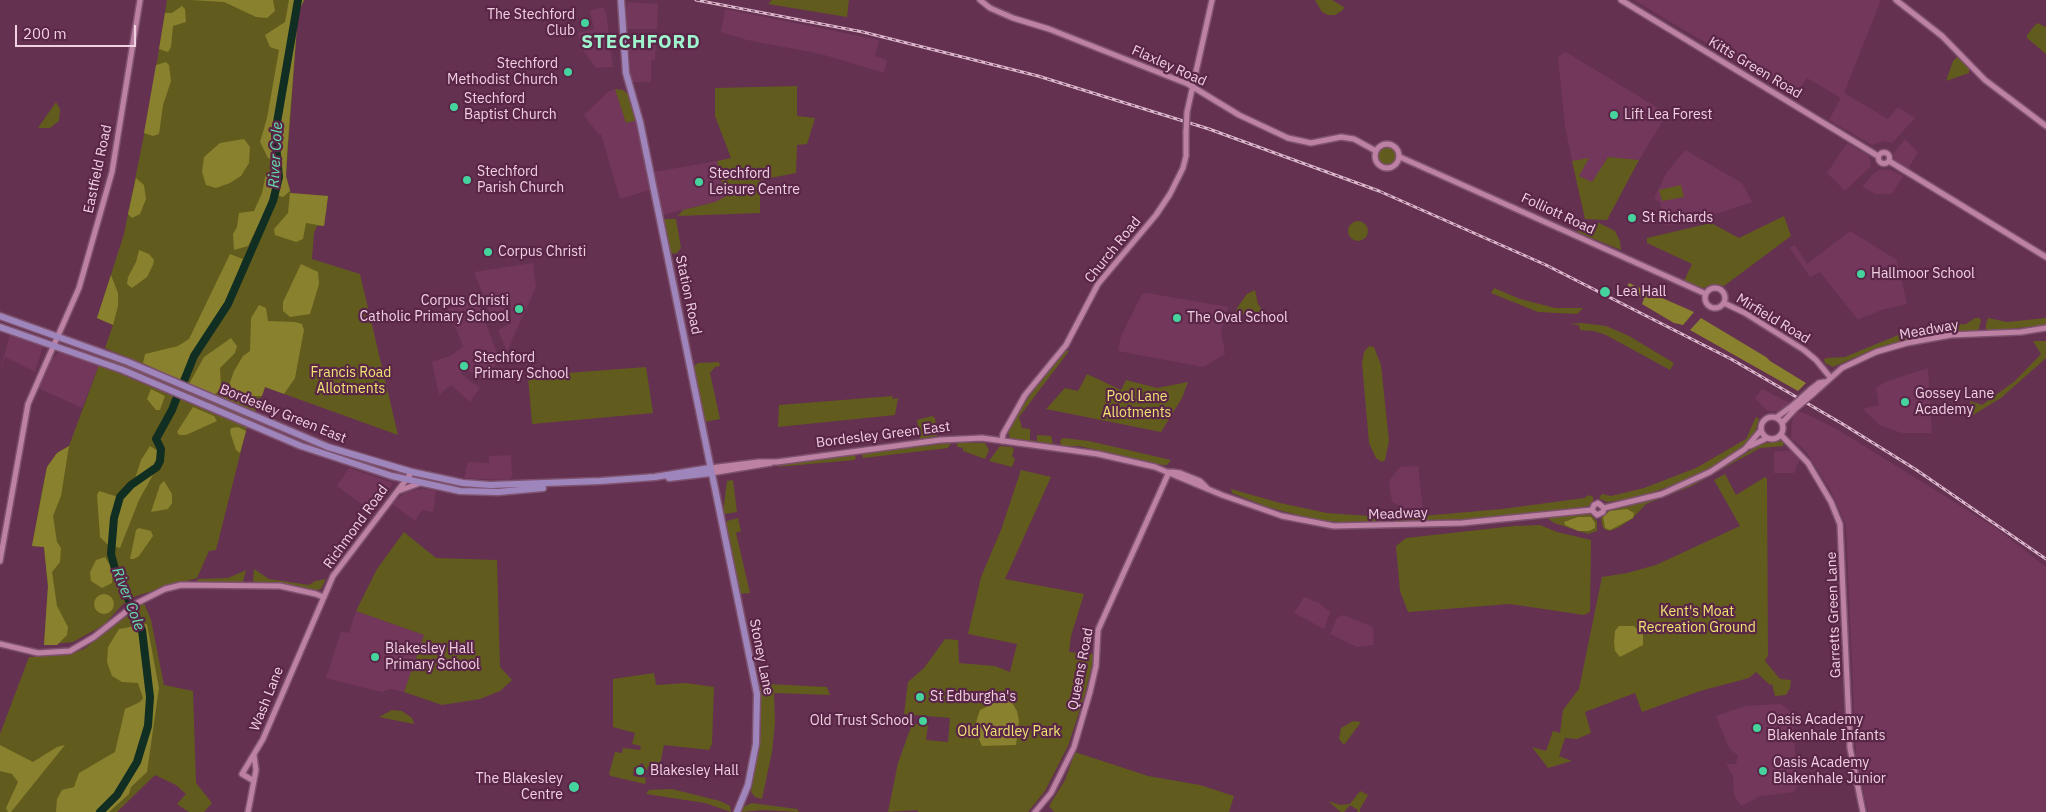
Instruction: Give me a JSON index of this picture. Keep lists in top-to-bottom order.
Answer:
{
  "streets": {
    "main road": ["Station Road", "Bordesley Green East", "Stoney Lane"],
    "street": [
      "Flaxley Road",
      "Kitts Green Road",
      "Eastfield Road",
      "Folliott Road",
      "Church Road",
      "Mirfield Road",
      "Meadway",
      "Richmond Road",
      "Garretts Green Lane",
      "Queens Road",
      "Wash Lane"
    ]
  },
  "crossings": [
    ["Flaxley Road", "Folliott Road"],
    ["Flaxley Road", "Church Road"],
    ["Eastfield Road", "Bordesley Green East"],
    ["Folliott Road", "Mirfield Road"],
    ["Church Road", "Meadway"],
    ["Station Road", "Bordesley Green East"],
    ["Station Road", "Stoney Lane"],
    ["Mirfield Road", "Meadway"],
    ["Meadway", "Bordesley Green East"],
    ["Meadway", "Garretts Green Lane"],
    ["Meadway", "Queens Road"],
    ["Bordesley Green East", "Richmond Road"],
    ["Richmond Road", "Wash Lane"]
  ],
  "districts": ["STECHFORD"],
  "water": ["River Cole"],
  "parks": [
    "Francis Road Allotments",
    "Pool Lane Allotments",
    "Kent's Moat Recreation Ground",
    "Old Yardley Park"
  ],
  "places": [
    "The Stechford Club",
    "Stechford Methodist Church",
    "Stechford Baptist Church",
    "Lift Lea Forest",
    "Stechford Parish Church",
    "Stechford Leisure Centre",
    "St Richards",
    "Corpus Christi",
    "Hallmoor School",
    "Lea Hall",
    "Corpus Christi Catholic Primary School",
    "The Oval School",
    "Stechford Primary School",
    "Gossey Lane Academy",
    "Blakesley Hall Primary School",
    "St Edburgha's",
    "Old Trust School",
    "Oasis Academy Blakenhale Infants",
    "Blakesley Hall",
    "Oasis Academy Blakenhale Junior",
    "The Blakesley Centre"
  ],
  "scale_bar": "200 m"
}
